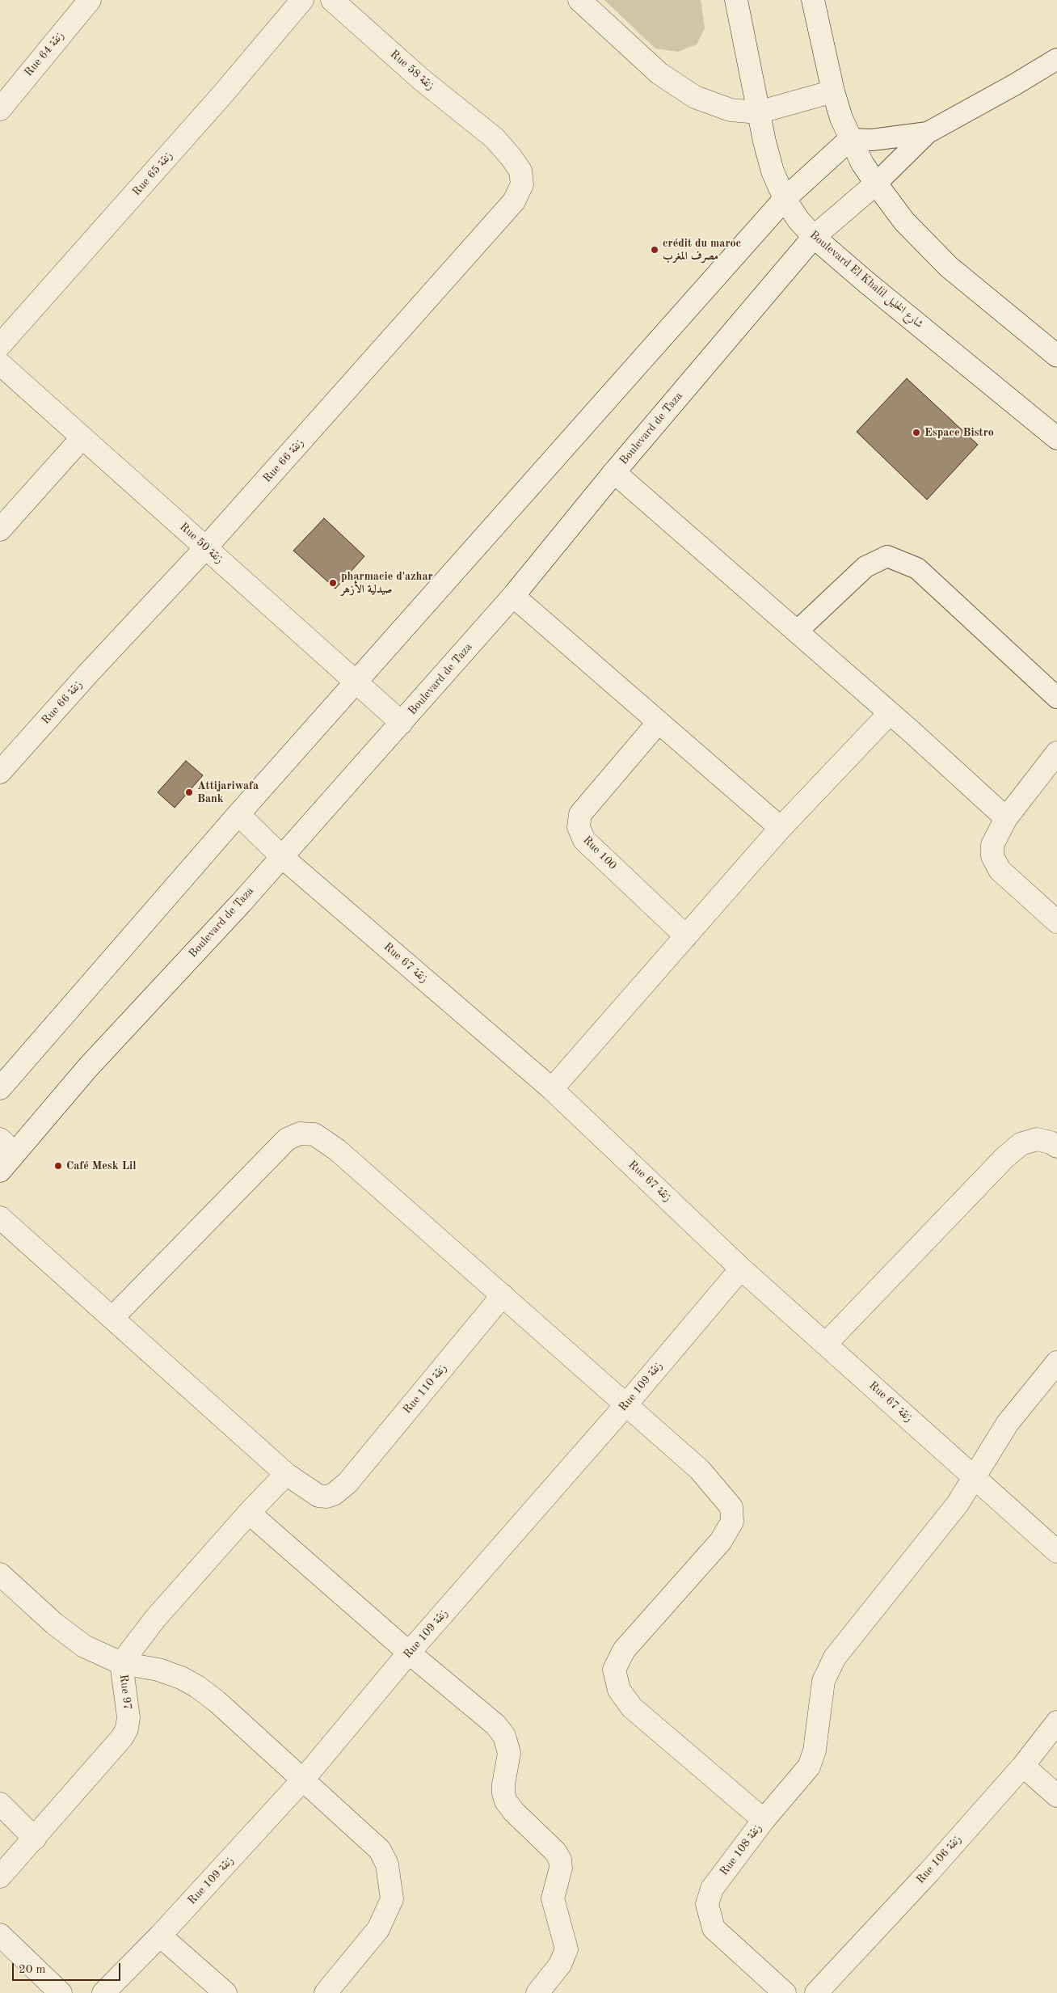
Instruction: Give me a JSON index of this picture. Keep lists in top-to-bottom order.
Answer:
{
  "streets": {
    "street": [
      "Rue 64 زنقة",
      "Rue 58 زنقة",
      "Rue 65 زنقة",
      "Boulevard El Khalil شارع الخليل",
      "Boulevard de Taza",
      "Rue 66 زنقة",
      "Rue 50 زنقة",
      "Rue 100",
      "Rue 67 زنقة",
      "Rue 109 زنقة",
      "Rue 110 زنقة",
      "Rue 97",
      "Rue 108 زنقة",
      "Rue 106 زنقة"
    ]
  },
  "crossings": [
    ["Rue 58 زنقة", "Rue 66 زنقة"],
    ["Boulevard El Khalil شارع الخليل", "Boulevard de Taza"],
    ["Boulevard de Taza", "Rue 50 زنقة"],
    ["Boulevard de Taza", "Rue 67 زنقة"],
    ["Rue 66 زنقة", "Rue 50 زنقة"],
    ["Rue 67 زنقة", "Rue 109 زنقة"],
    ["Rue 67 زنقة", "Rue 108 زنقة"],
    ["Rue 110 زنقة", "Rue 97"]
  ],
  "places": [
    "crédit du maroc مصرف المغرب",
    "Espace Bistro",
    "pharmacie d'azhar صيدلية الأزهر",
    "Attijariwafa Bank",
    "Café Mesk Lil"
  ],
  "scale_bar": "20 m"
}
